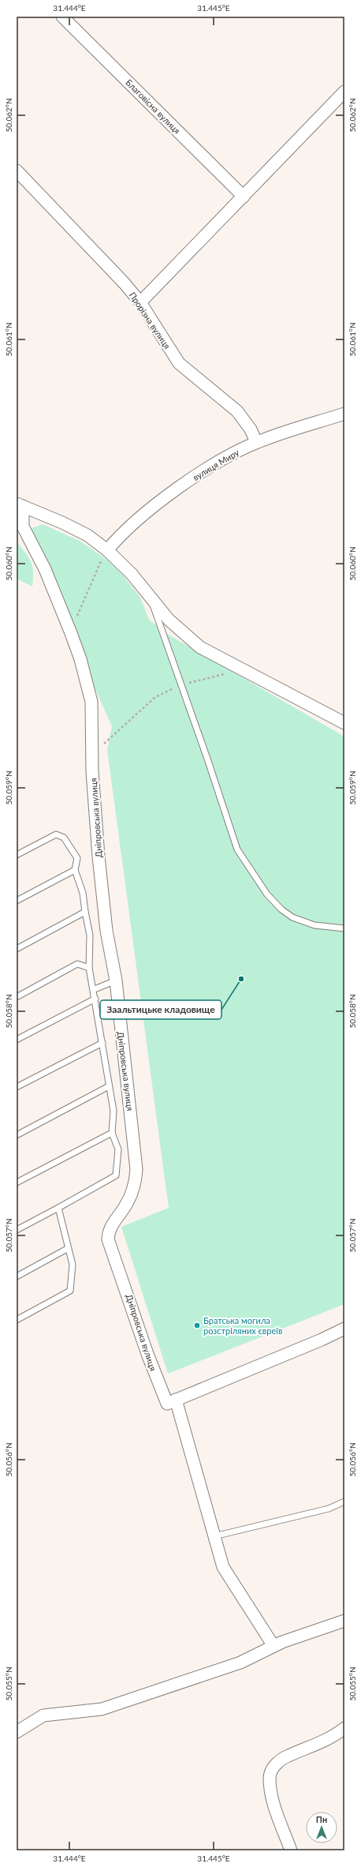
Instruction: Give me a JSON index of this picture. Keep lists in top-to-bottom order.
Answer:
{
  "streets": {
    "street": [
      "Благовісна вулиця",
      "Прорізна вулиця",
      "вулиця Миру",
      "Дніпровська вулиця"
    ]
  },
  "crossings": [
    ["Прорізна вулиця", "вулиця Миру"],
    ["вулиця Миру", "Дніпровська вулиця"]
  ],
  "places": ["Заальтицьке кладовище", "Братська могила розстріляних євреїв"],
  "north": "top",
  "coordinates": [
    "31.444°E",
    "31.445°E",
    "50.062°N",
    "50.061°N",
    "50.060°N",
    "50.059°N",
    "50.058°N",
    "50.057°N",
    "50.056°N",
    "50.055°N"
  ]
}
